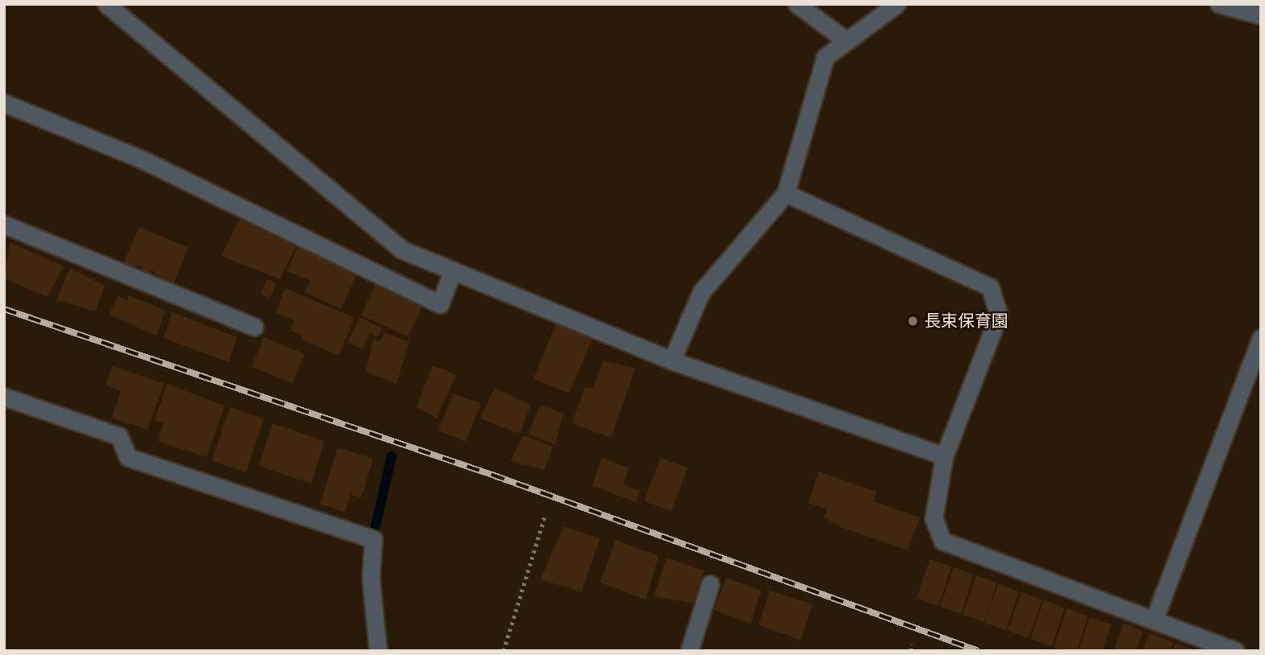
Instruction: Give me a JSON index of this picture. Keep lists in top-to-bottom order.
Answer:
{
  "places": ["長束保育園"]
}
